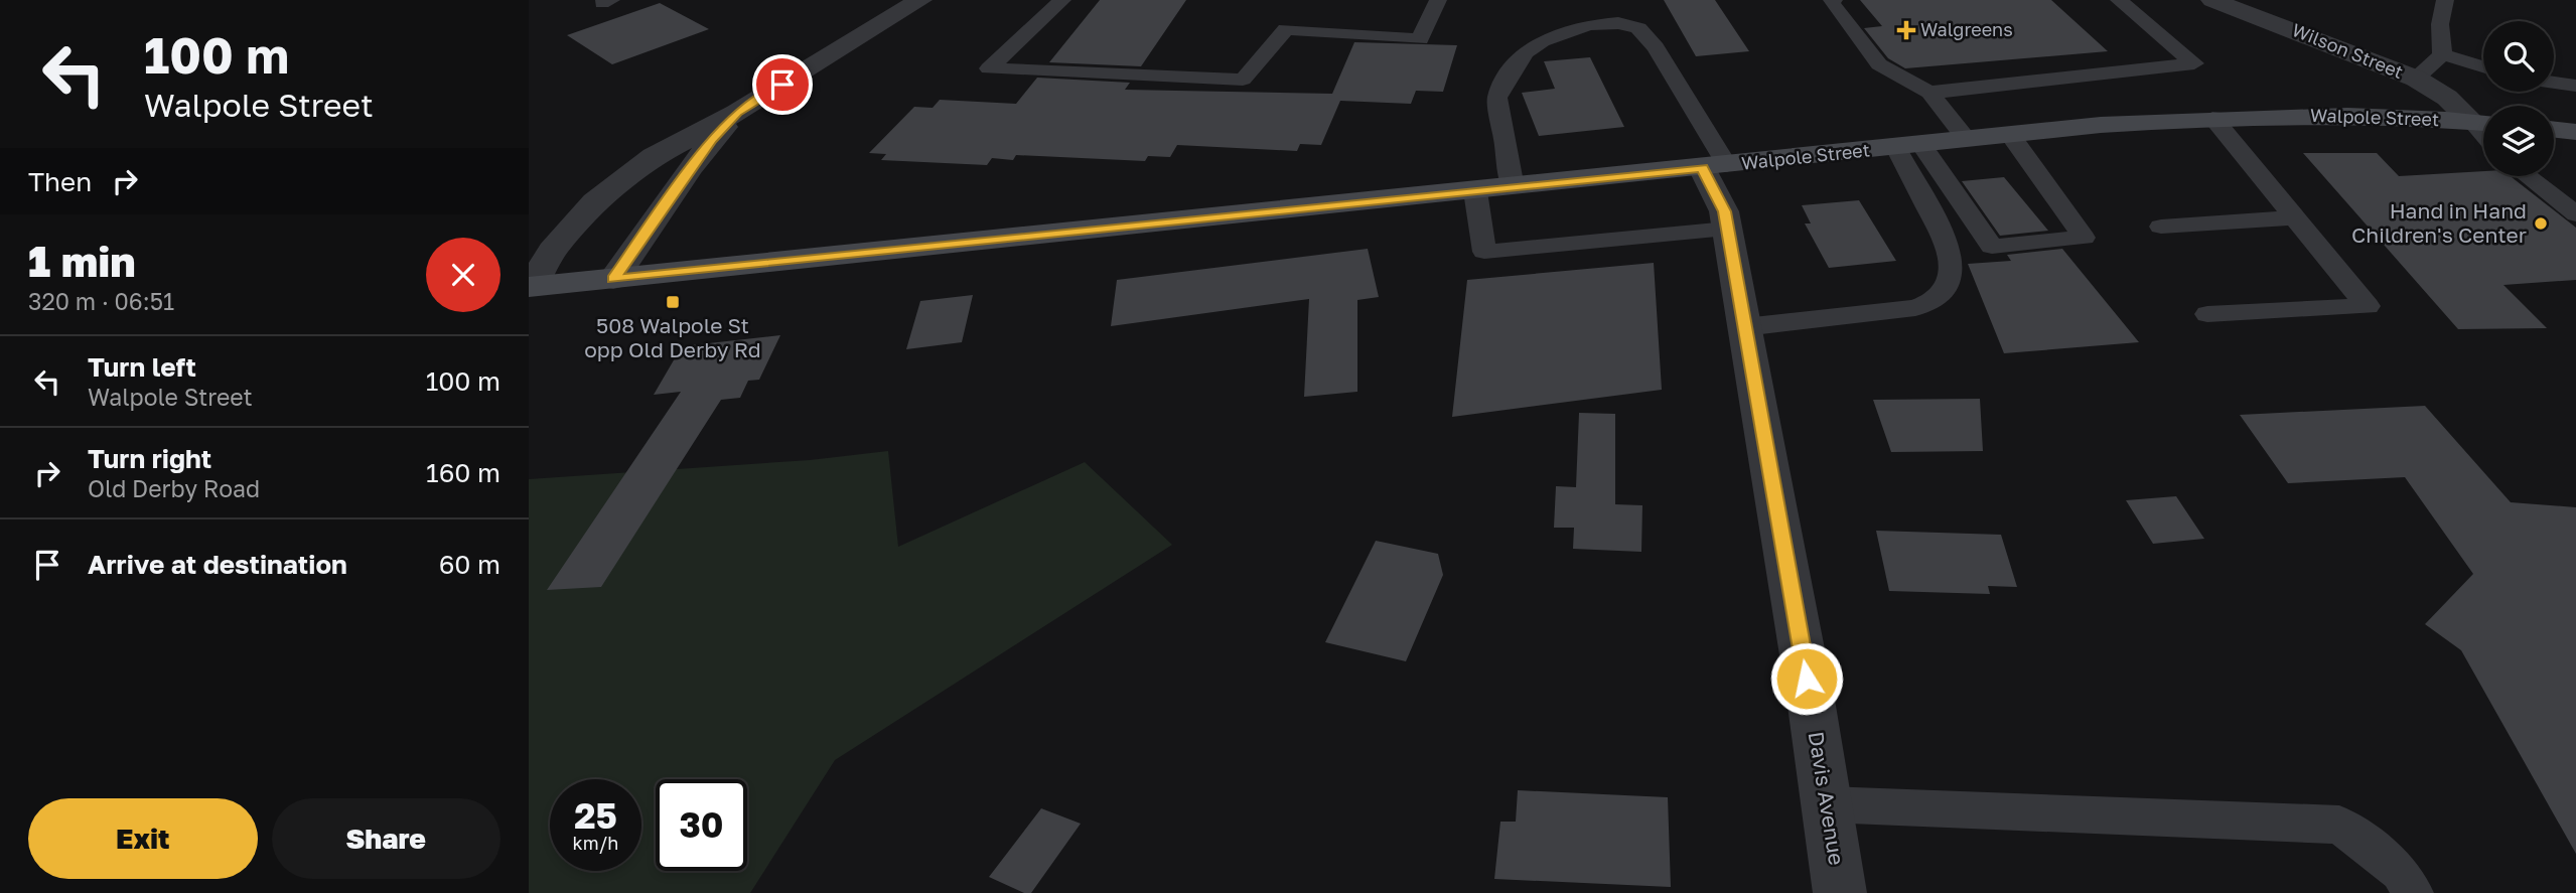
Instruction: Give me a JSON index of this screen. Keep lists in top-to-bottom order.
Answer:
{
  "streets": {
    "main road": ["Walpole Street"],
    "street": ["Wilson Street", "Davis Avenue"]
  },
  "crossings": [
    ["Wilson Street", "Walpole Street"],
    ["Walpole Street", "Davis Avenue"]
  ],
  "places": {
    "health": ["Walgreens"],
    "other": ["Hand in Hand Children's Center"],
    "transit": ["508 Walpole St opp Old Derby Rd"]
  },
  "page": {
    "turn": ["100 m", "Walpole Street"],
    "then": "Then",
    "heading": ["1 min", "320 m · 06:51"],
    "list": [
      {
        "name": "Turn left",
        "note": "Walpole Street",
        "value": "100 m"
      },
      {
        "name": "Turn right",
        "note": "Old Derby Road",
        "value": "160 m"
      },
      {
        "name": "Arrive at destination",
        "value": "60 m"
      }
    ],
    "speed": "25 km/h",
    "limit": "30",
    "buttons": ["Exit", "Share"]
  }
}
